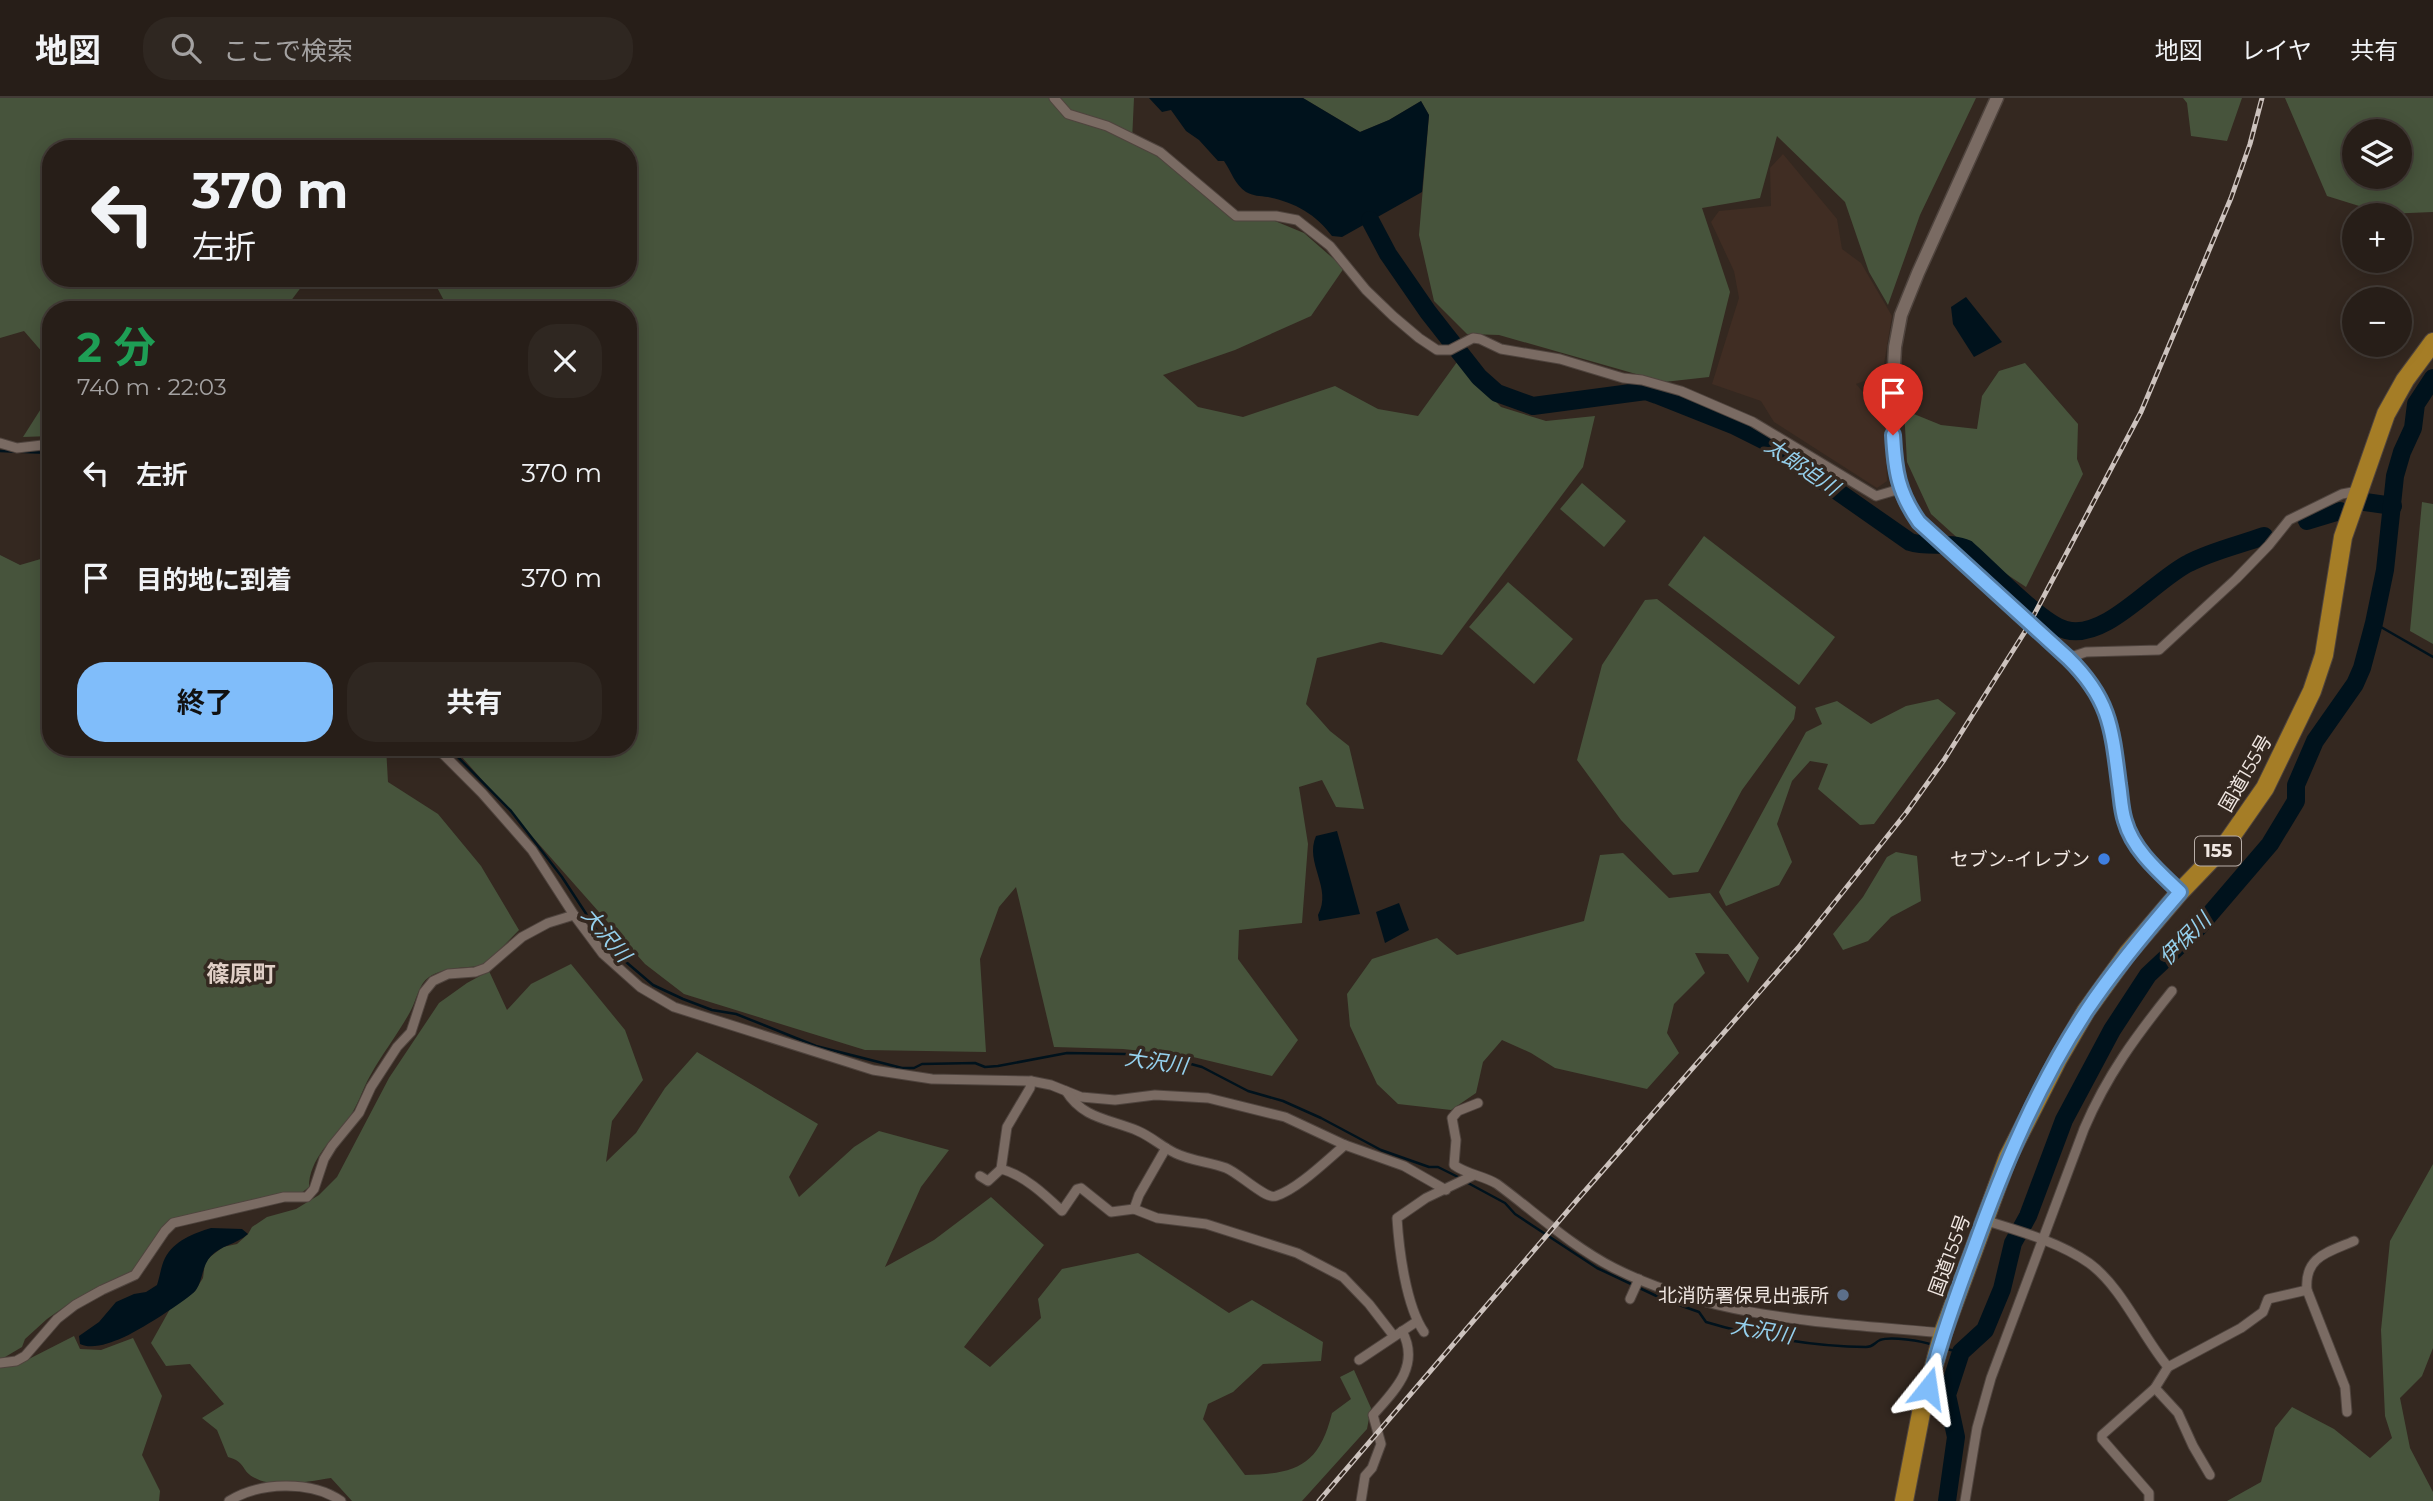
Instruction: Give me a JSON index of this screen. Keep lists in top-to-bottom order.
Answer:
{
  "streets": {
    "highway": ["国道155号", "155"]
  },
  "districts": ["篠原町"],
  "water": ["太郎迫川", "大沢川", "伊保川"],
  "places": ["セブン-イレブン", "北消防署保見出張所"],
  "page": {
    "header": "地図",
    "search": "ここで検索",
    "nav": ["地図", "レイヤ", "共有"],
    "map_buttons": ["+", "−"],
    "turn": ["370 m", "左折"],
    "heading": ["2 分", "740 m · 22:03"],
    "list": [
      {
        "name": "左折",
        "value": "370 m"
      },
      {
        "name": "目的地に到着",
        "value": "370 m"
      }
    ],
    "buttons": ["終了", "共有"]
  }
}
